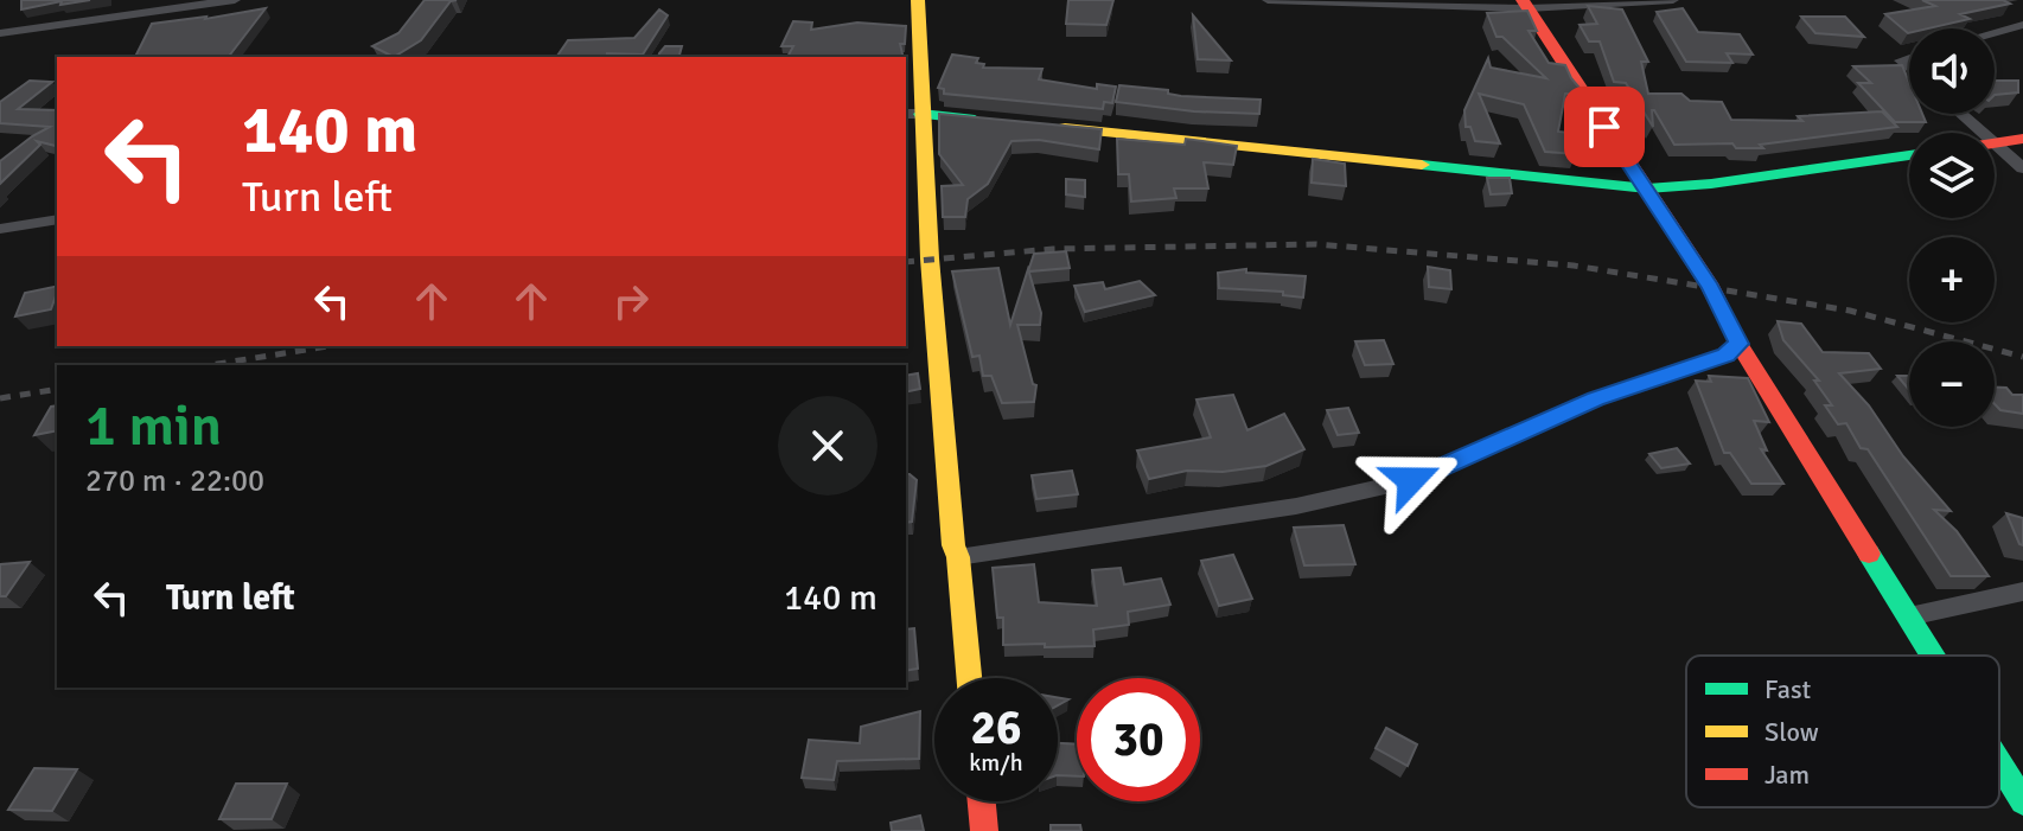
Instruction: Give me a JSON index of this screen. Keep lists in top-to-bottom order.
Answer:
{
  "legend": ["Fast", "Slow", "Jam"],
  "page": {
    "map_buttons": ["+", "−"],
    "turn": ["140 m", "Turn left"],
    "heading": ["1 min", "270 m · 22:00"],
    "list": [
      {
        "name": "Turn left",
        "value": "140 m"
      }
    ],
    "speed": "26 km/h",
    "limit": "30"
  }
}
